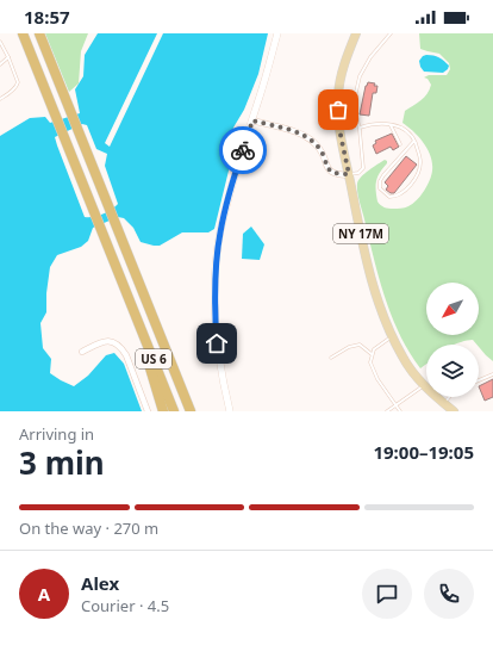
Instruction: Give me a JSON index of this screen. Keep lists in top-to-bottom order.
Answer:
{
  "streets": {
    "highway": ["US 6"],
    "main road": ["NY 17M"]
  },
  "north": "bottom left",
  "page": {
    "status": "18:57",
    "heading": ["3 min", "Arriving in", "19:00–19:05"],
    "panel": ["Alex", "Courier · 4.5"],
    "bar": "On the way · 270 m",
    "round": "A"
  }
}
